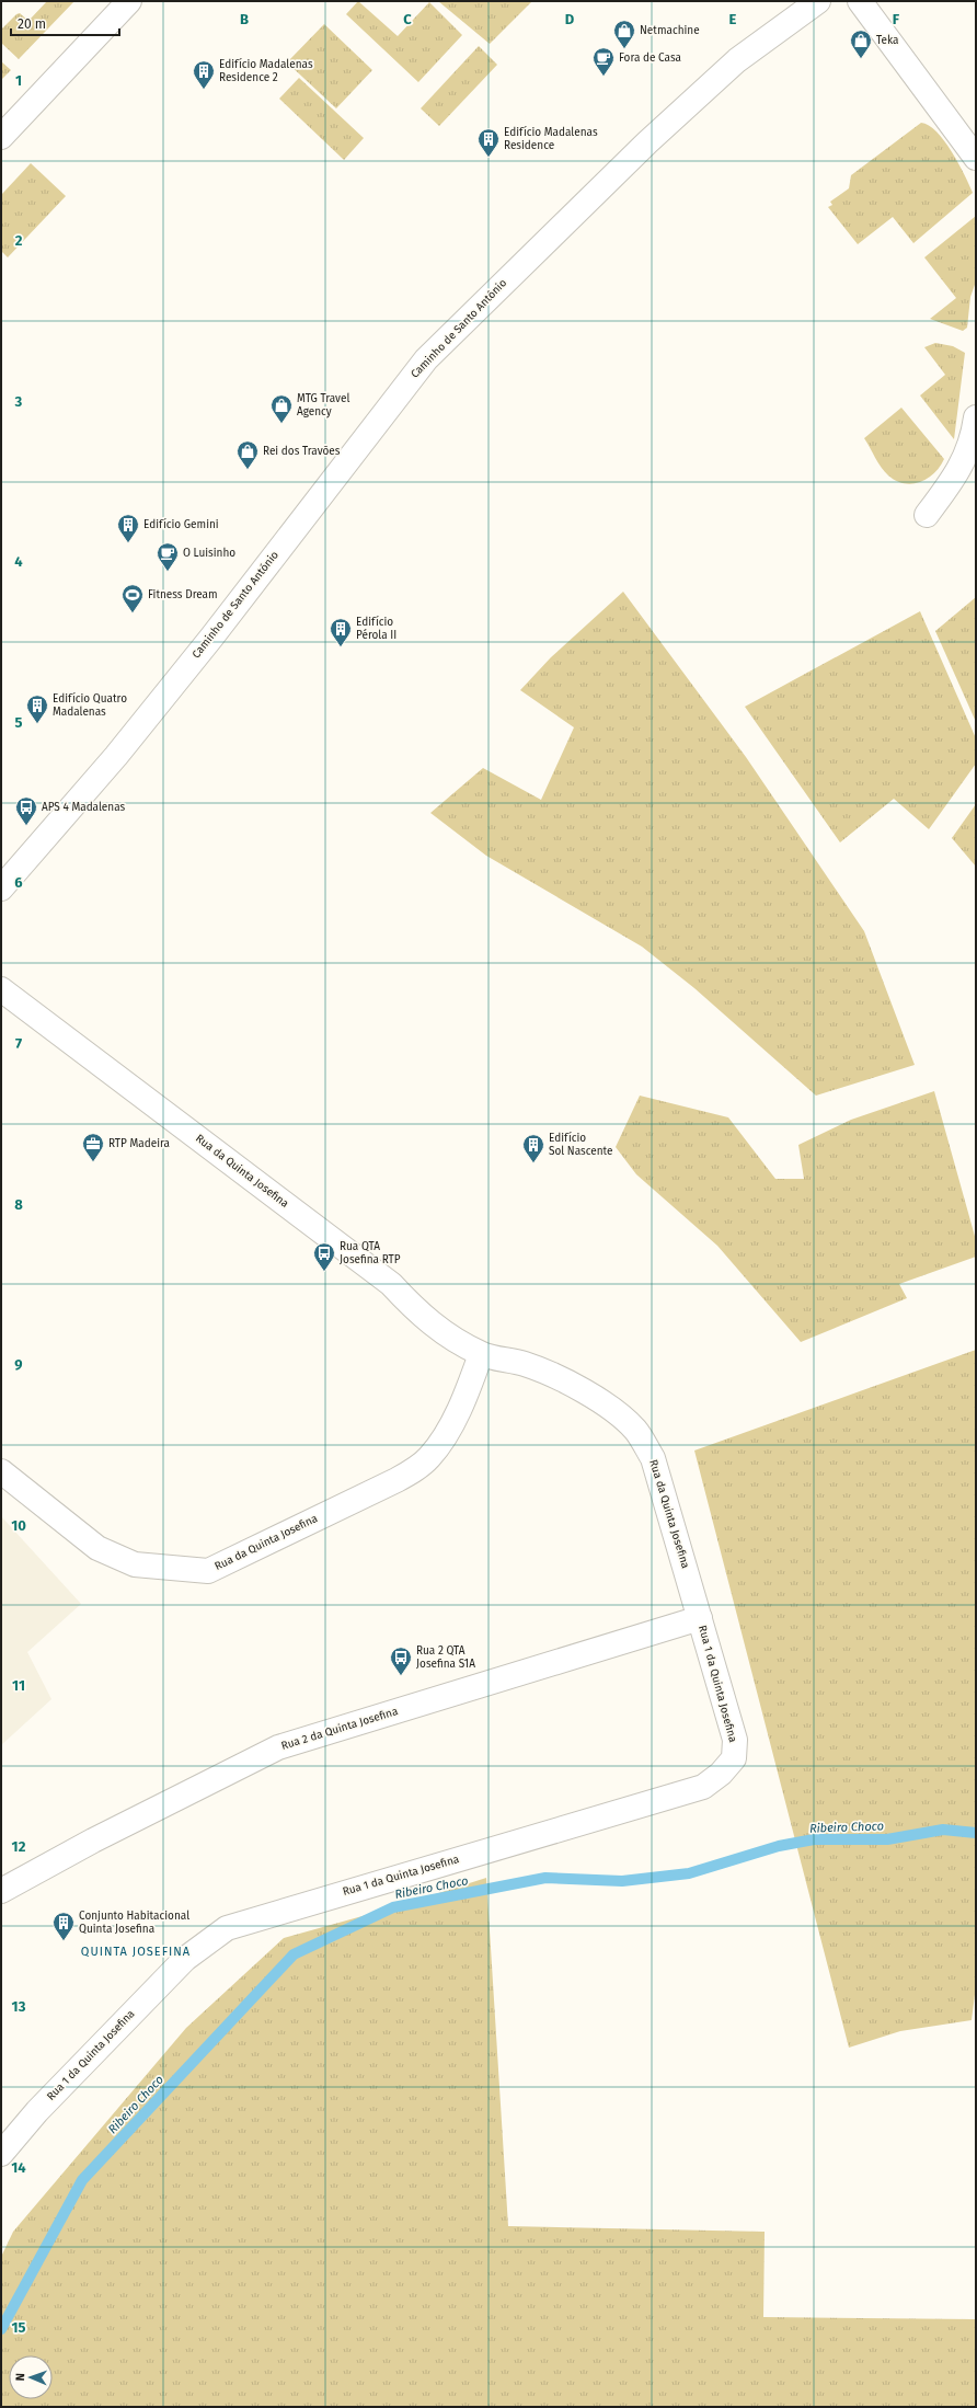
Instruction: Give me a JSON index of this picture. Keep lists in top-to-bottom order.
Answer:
{
  "streets": {
    "street": [
      "Caminho de Santo António",
      "Rua da Quinta Josefina",
      "Rua 1 da Quinta Josefina",
      "Rua 2 da Quinta Josefina"
    ]
  },
  "crossings": [
    ["Rua da Quinta Josefina", "Rua 1 da Quinta Josefina"],
    ["Rua da Quinta Josefina", "Rua 2 da Quinta Josefina"],
    ["Rua 1 da Quinta Josefina", "Rua 2 da Quinta Josefina"]
  ],
  "districts": ["QUINTA JOSEFINA"],
  "water": ["Ribeiro Choco"],
  "places": {
    "shop": [
      "Netmachine",
      "Teka",
      "MTG Travel Agency",
      "Rei dos Travões"
    ],
    "cafe": ["Fora de Casa", "O Luisinho"],
    "building": [
      "Edifício Madalenas Residence 2",
      "Edifício Madalenas Residence",
      "Edifício Gemini",
      "Edifício Pérola II",
      "Edifício Quatro Madalenas",
      "Edifício Sol Nascente",
      "Conjunto Habitacional Quinta Josefina"
    ],
    "sports": ["Fitness Dream"],
    "bus stop": ["APS 4 Madalenas", "Rua QTA Josefina RTP", "Rua 2 QTA Josefina S1A"],
    "office": ["RTP Madeira"]
  },
  "scale_bar": "20 m",
  "north": "left",
  "grid": {
    "columns": [
      "B",
      "C",
      "D",
      "E",
      "F"
    ],
    "rows": [
      "1",
      "2",
      "3",
      "4",
      "5",
      "6",
      "7",
      "8",
      "9",
      "10",
      "11",
      "12",
      "13",
      "14",
      "15"
    ]
  }
}
